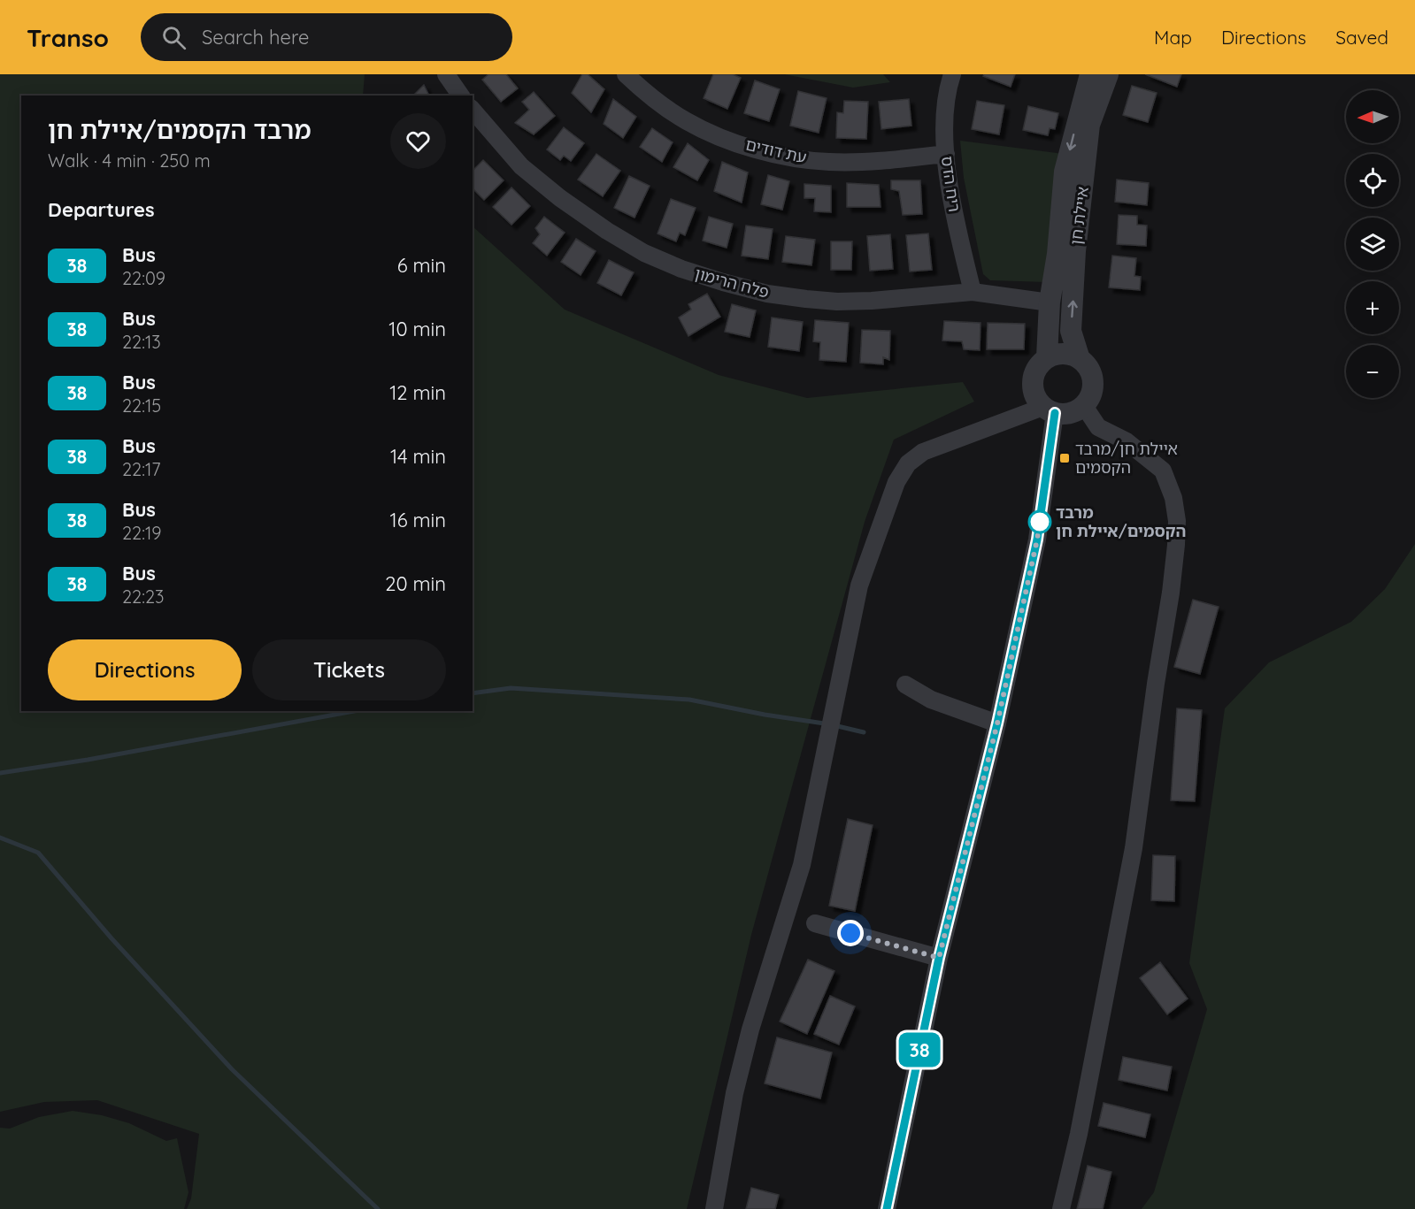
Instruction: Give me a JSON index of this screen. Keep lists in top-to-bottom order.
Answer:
{
  "streets": {
    "street": [
      "עת דודים",
      "ריח הדס",
      "איילת חן",
      "פלח הרימון"
    ]
  },
  "crossings": [
    ["עת דודים", "ריח הדס"],
    ["ריח הדס", "פלח הרימון"]
  ],
  "places": {
    "transit": ["איילת חן/מרבד הקסמים"],
    "other": ["מרבד הקסמים/איילת חן"]
  },
  "lines": ["bus line 38"],
  "north": "left",
  "page": {
    "header": "Transo",
    "search": "Search here",
    "nav": ["Map", "Directions", "Saved"],
    "on_map": "38",
    "map_buttons": ["+", "−"],
    "heading": [
      ["מרבד הקסמים/איילת חן", "Walk · 4 min · 250 m"],
      "Departures"
    ],
    "list": [
      {
        "mark": "38",
        "name": "Bus",
        "note": "22:09",
        "value": "6 min"
      },
      {
        "mark": "38",
        "name": "Bus",
        "note": "22:13",
        "value": "10 min"
      },
      {
        "mark": "38",
        "name": "Bus",
        "note": "22:15",
        "value": "12 min"
      },
      {
        "mark": "38",
        "name": "Bus",
        "note": "22:17",
        "value": "14 min"
      },
      {
        "mark": "38",
        "name": "Bus",
        "note": "22:19",
        "value": "16 min"
      },
      {
        "mark": "38",
        "name": "Bus",
        "note": "22:23",
        "value": "20 min"
      }
    ],
    "buttons": ["Directions", "Tickets"]
  }
}
